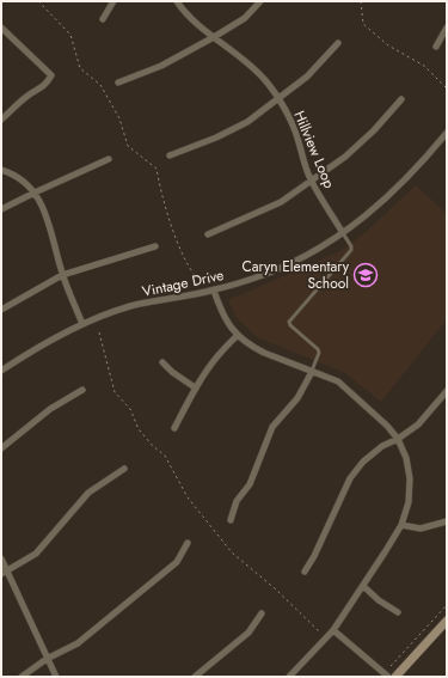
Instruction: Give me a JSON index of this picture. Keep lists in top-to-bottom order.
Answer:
{
  "streets": {
    "street": ["Hillview Loop", "Vintage Drive"]
  },
  "crossings": [
    ["Hillview Loop", "Vintage Drive"]
  ],
  "places": {
    "school or university": ["Caryn Elementary School"]
  }
}
